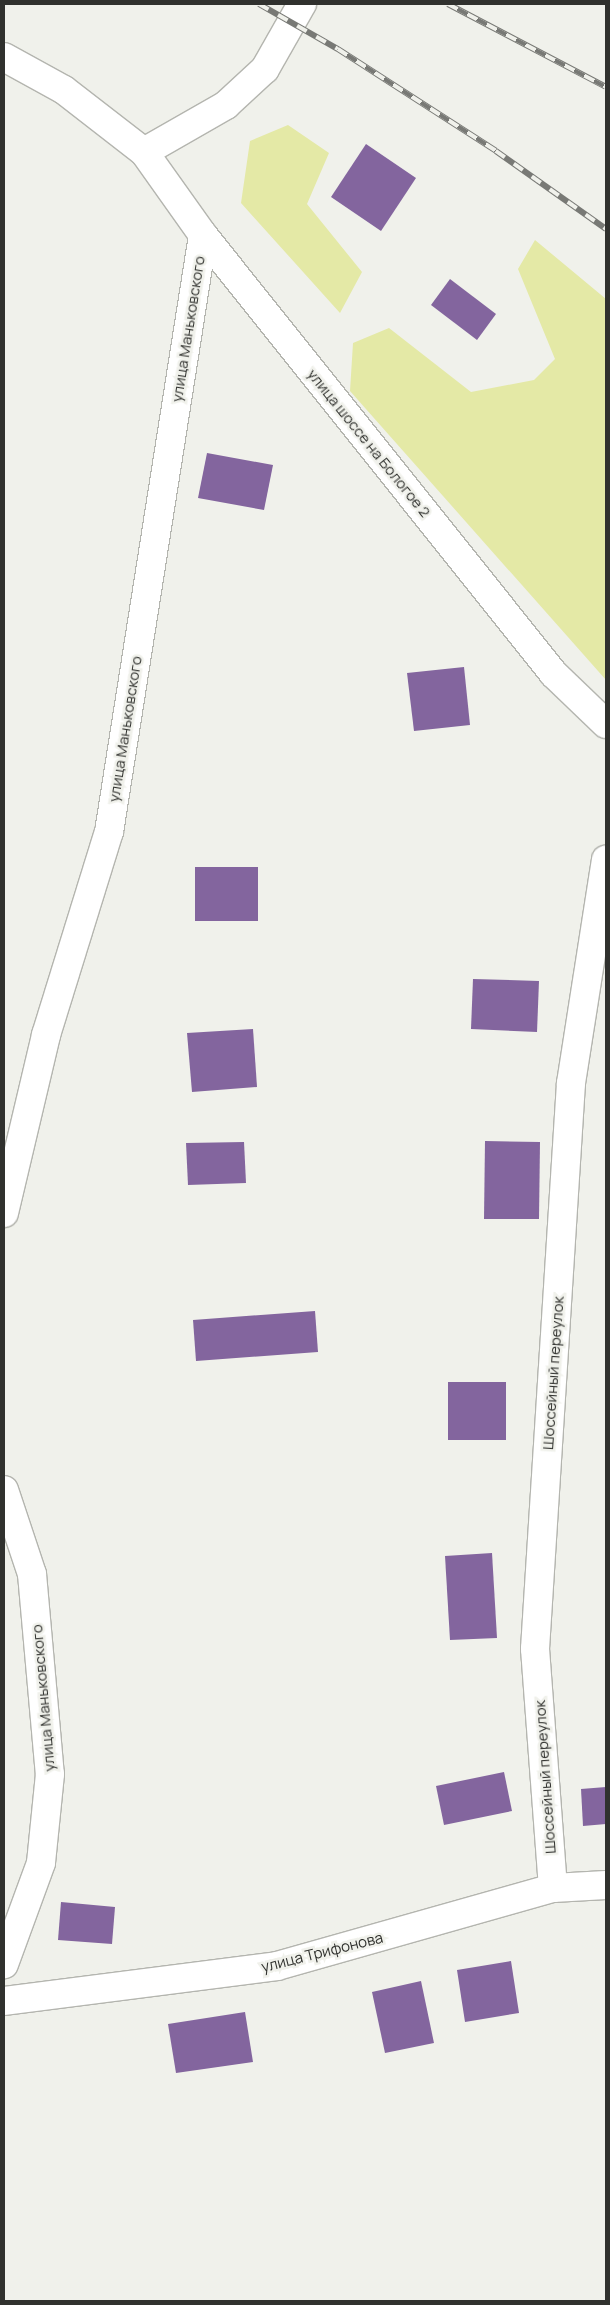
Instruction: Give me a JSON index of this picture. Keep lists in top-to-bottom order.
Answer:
{
  "streets": {
    "street": [
      "улица Маньковского",
      "улица шоссе на Бологое 2",
      "Шоссейный переулок",
      "улица Трифонова"
    ]
  },
  "crossings": [
    ["улица Маньковского", "улица шоссе на Бологое 2"],
    ["Шоссейный переулок", "улица Трифонова"]
  ]
}
